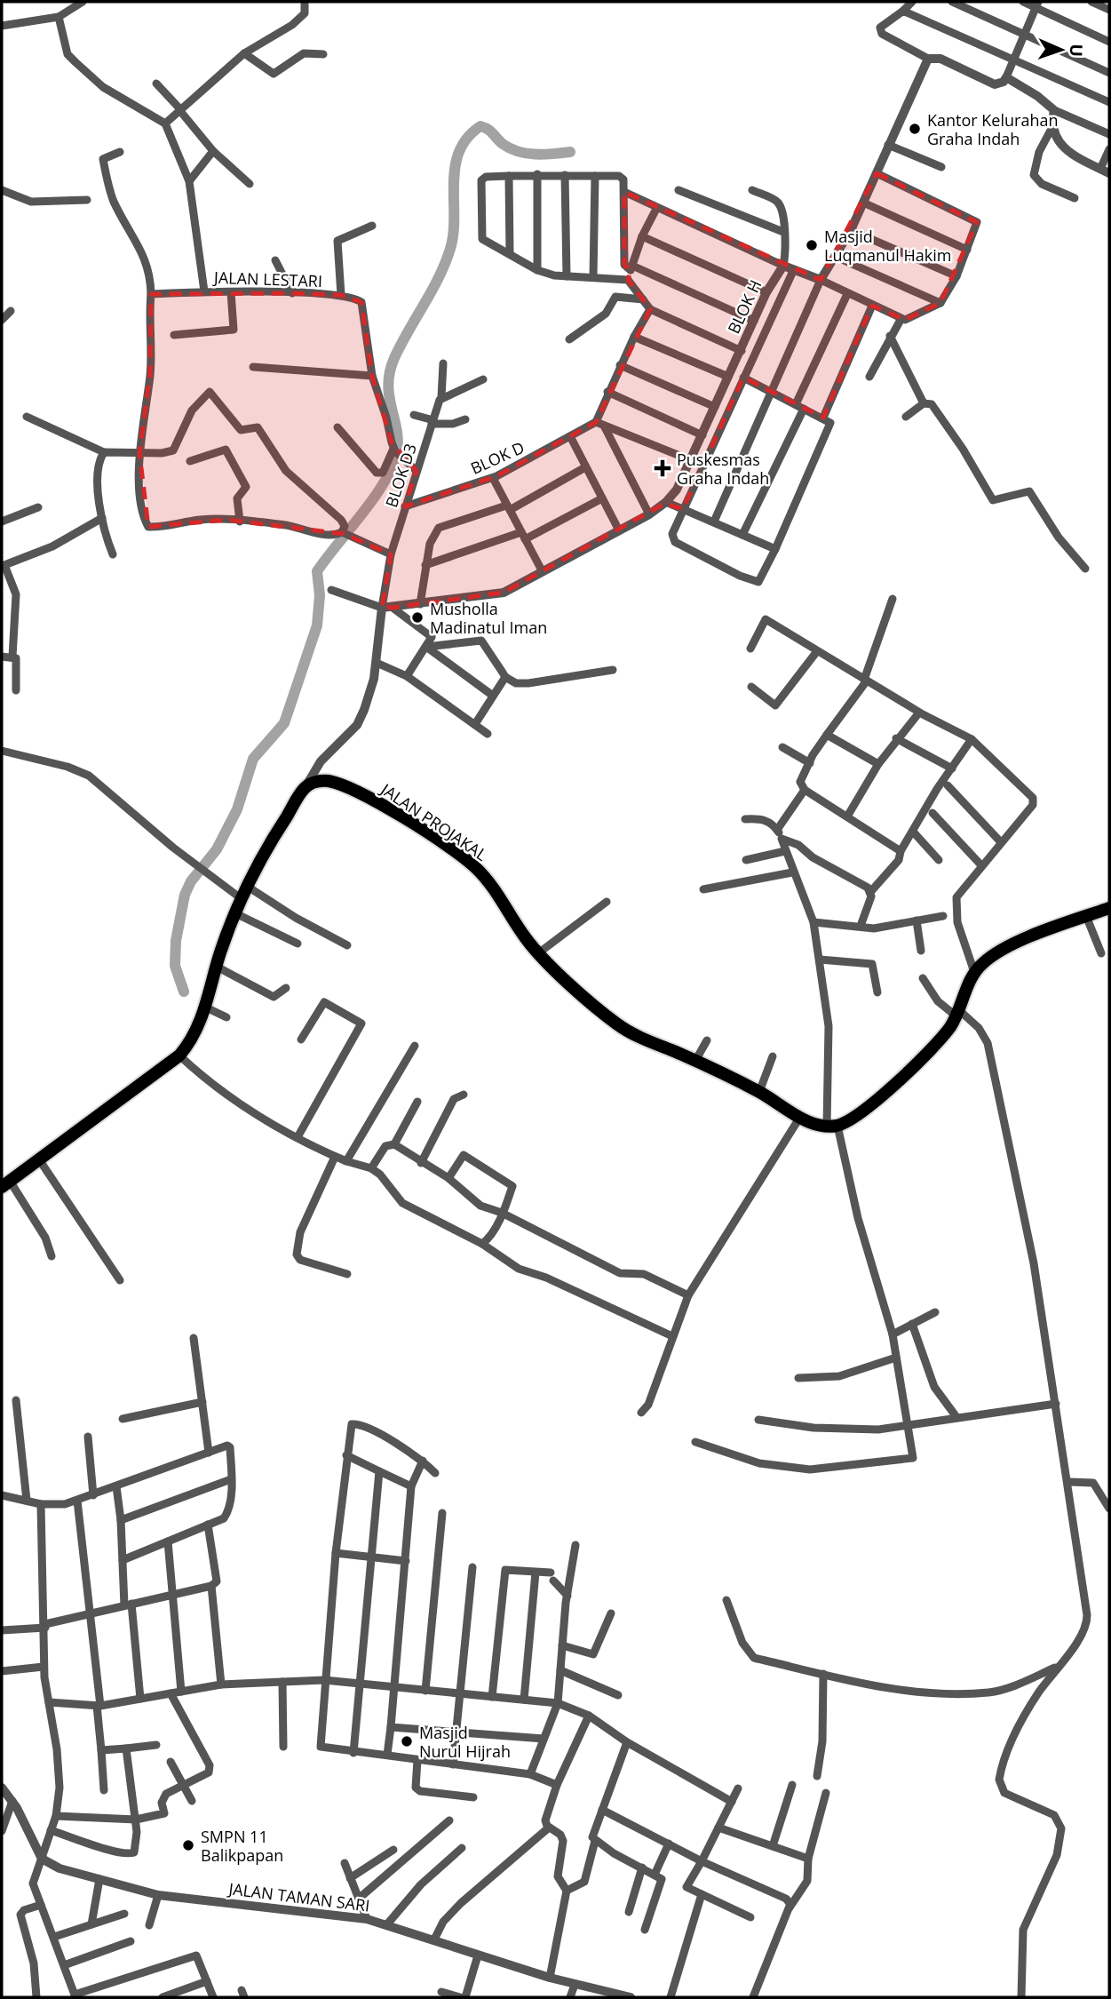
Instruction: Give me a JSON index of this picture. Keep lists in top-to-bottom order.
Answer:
{
  "streets": {
    "main road": ["JALAN PROJAKAL"],
    "street": [
      "JALAN LESTARI",
      "BLOK H",
      "BLOK D",
      "BLOK D3",
      "JALAN TAMAN SARI"
    ]
  },
  "crossings": [
    ["BLOK H", "BLOK D3"],
    ["BLOK D", "BLOK D3"]
  ],
  "places": {
    "other": [
      "Kantor Kelurahan Graha Indah",
      "Masjid Luqmanul Hakim",
      "Musholla Madinatul Iman",
      "Masjid Nurul Hijrah",
      "SMPN 11 Balikpapan"
    ],
    "health": ["Puskesmas Graha Indah"]
  },
  "north": "right"
}
